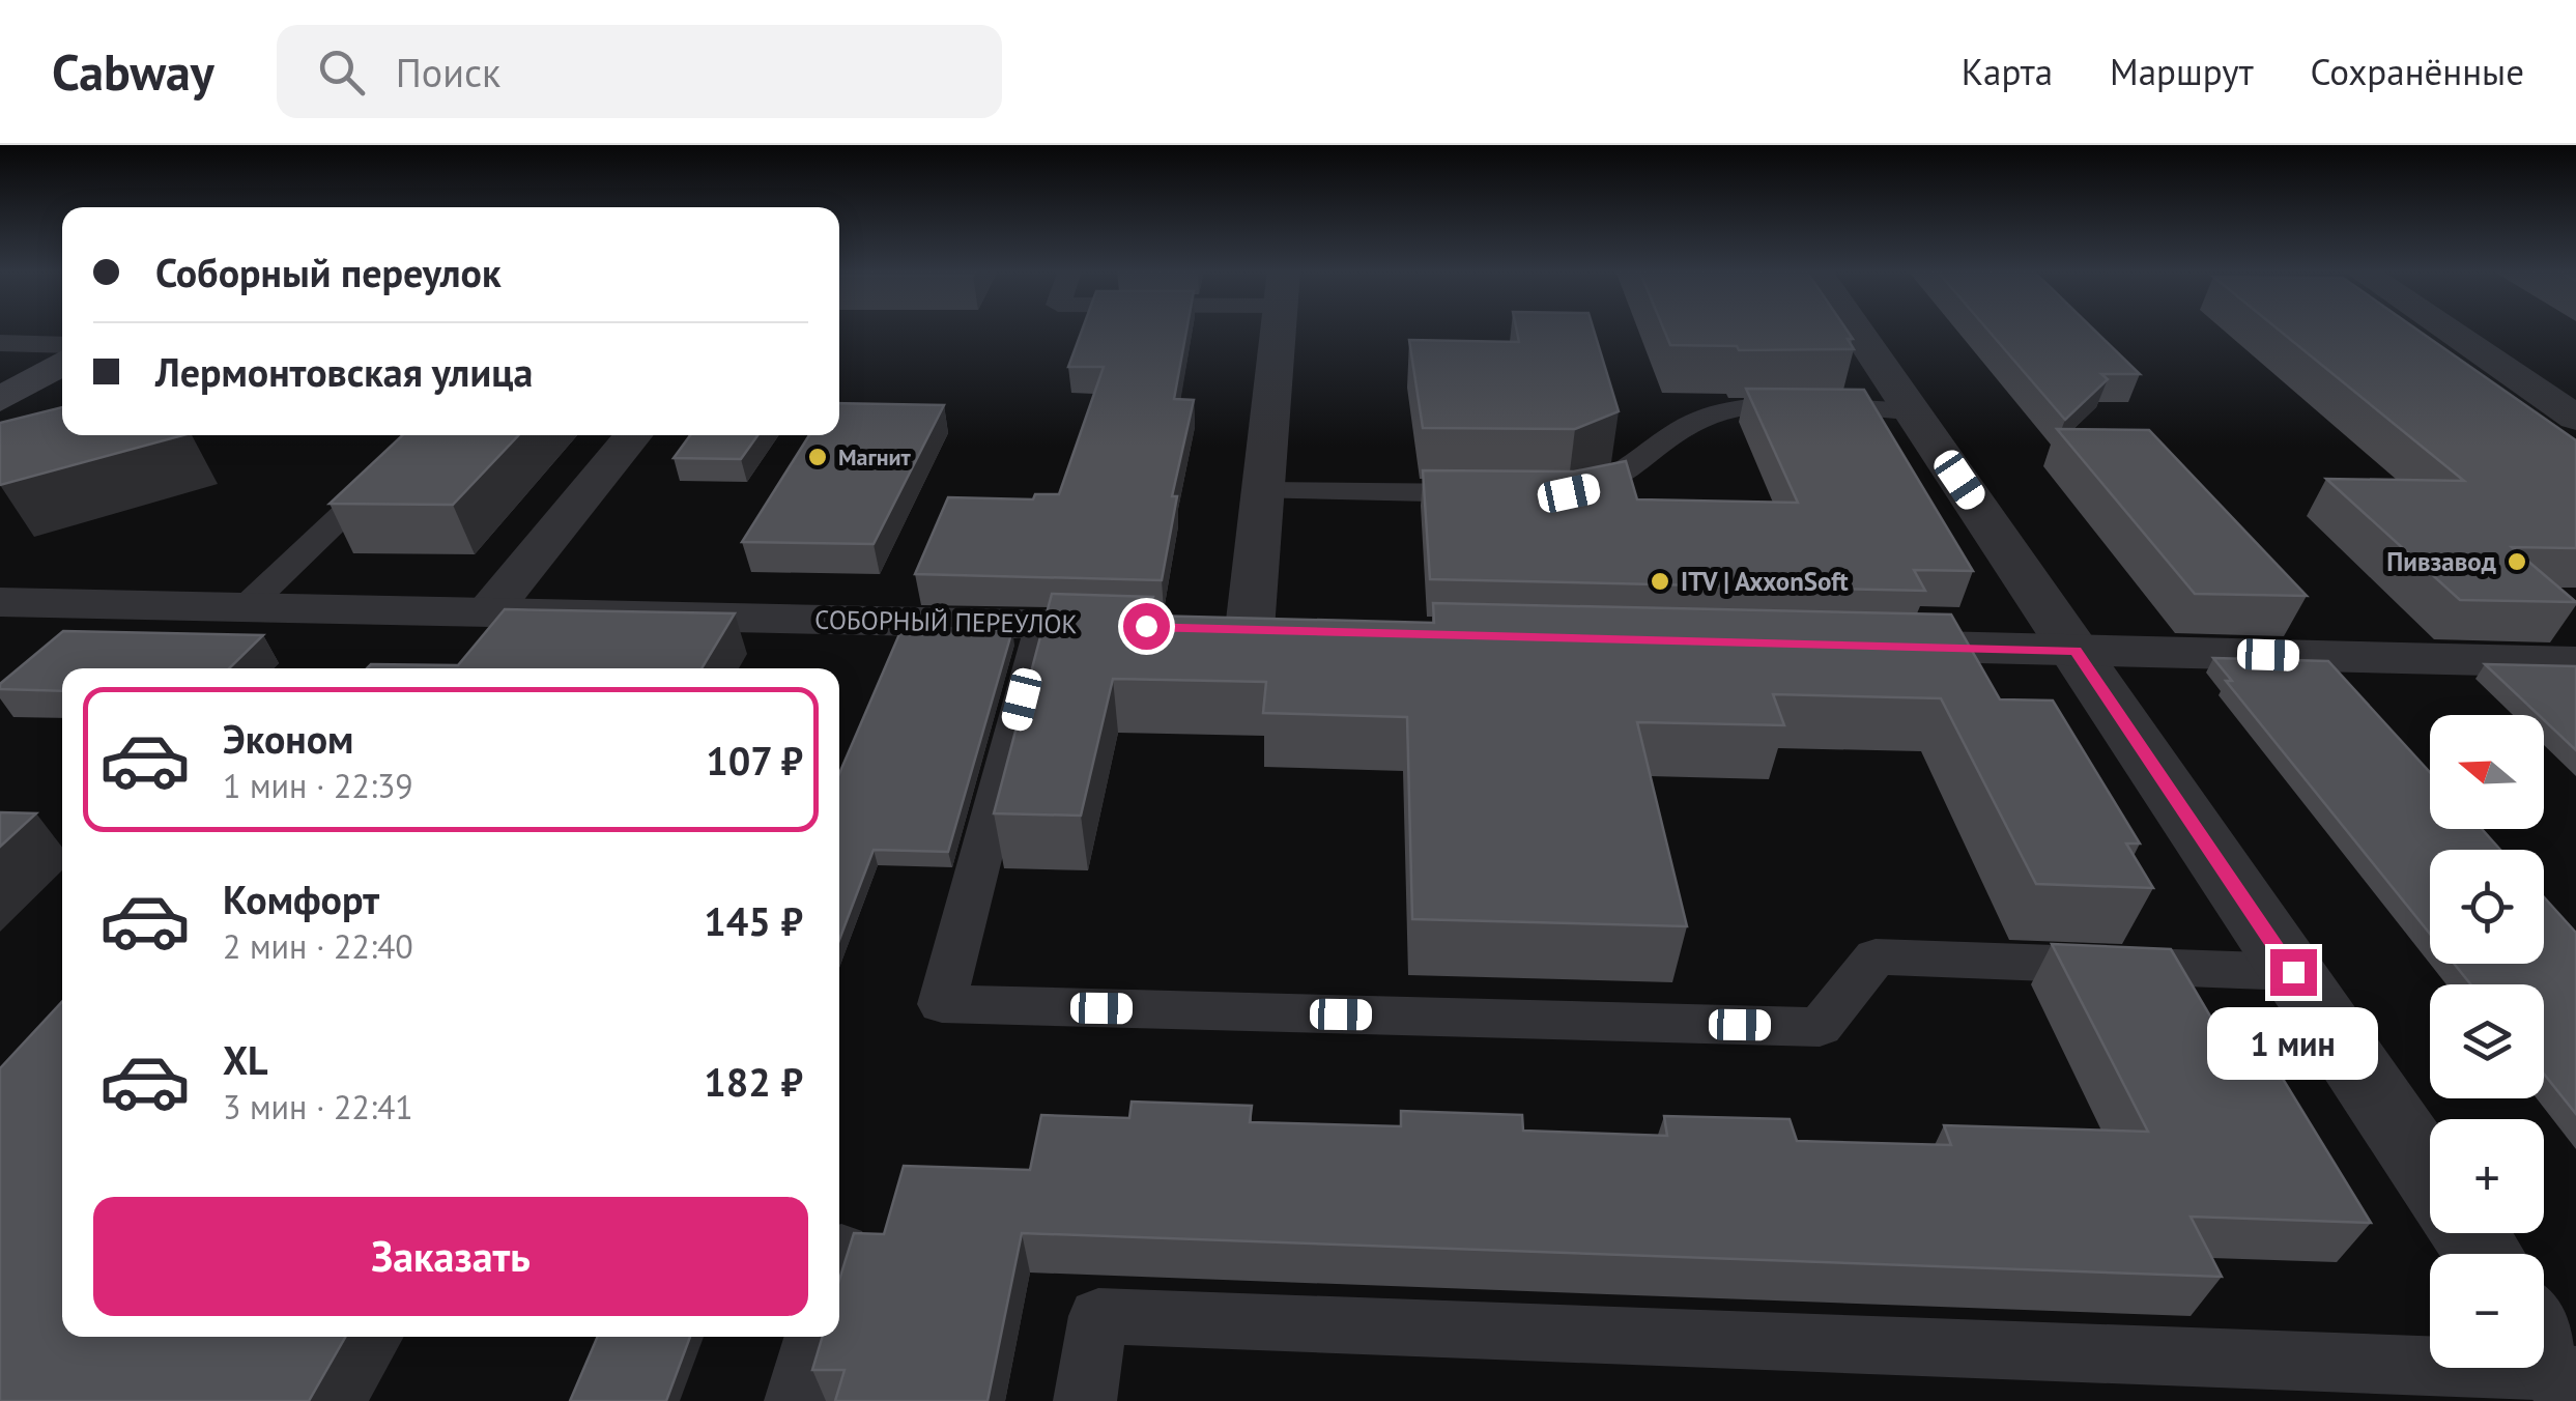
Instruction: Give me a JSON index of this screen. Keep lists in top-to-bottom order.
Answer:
{
  "streets": {
    "street": ["СОБОРНЫЙ ПЕРЕУЛОК"]
  },
  "places": ["Магнит", "Пивзавод", "ITV | AxxonSoft"],
  "north": "left",
  "page": {
    "header": "Cabway",
    "search": "Поиск",
    "nav": ["Карта", "Маршрут", "Сохранённые"],
    "banner": ["Соборный переулок", "Лермонтовская улица"],
    "list": [
      {
        "name": "Эконом",
        "note": "1 мин · 22:39",
        "value": "107 ₽"
      },
      {
        "name": "Комфорт",
        "note": "2 мин · 22:40",
        "value": "145 ₽"
      },
      {
        "name": "XL",
        "note": "3 мин · 22:41",
        "value": "182 ₽"
      }
    ],
    "map_buttons": ["+", "−"],
    "bubble": "1 мин",
    "buttons": "Заказать"
  }
}
